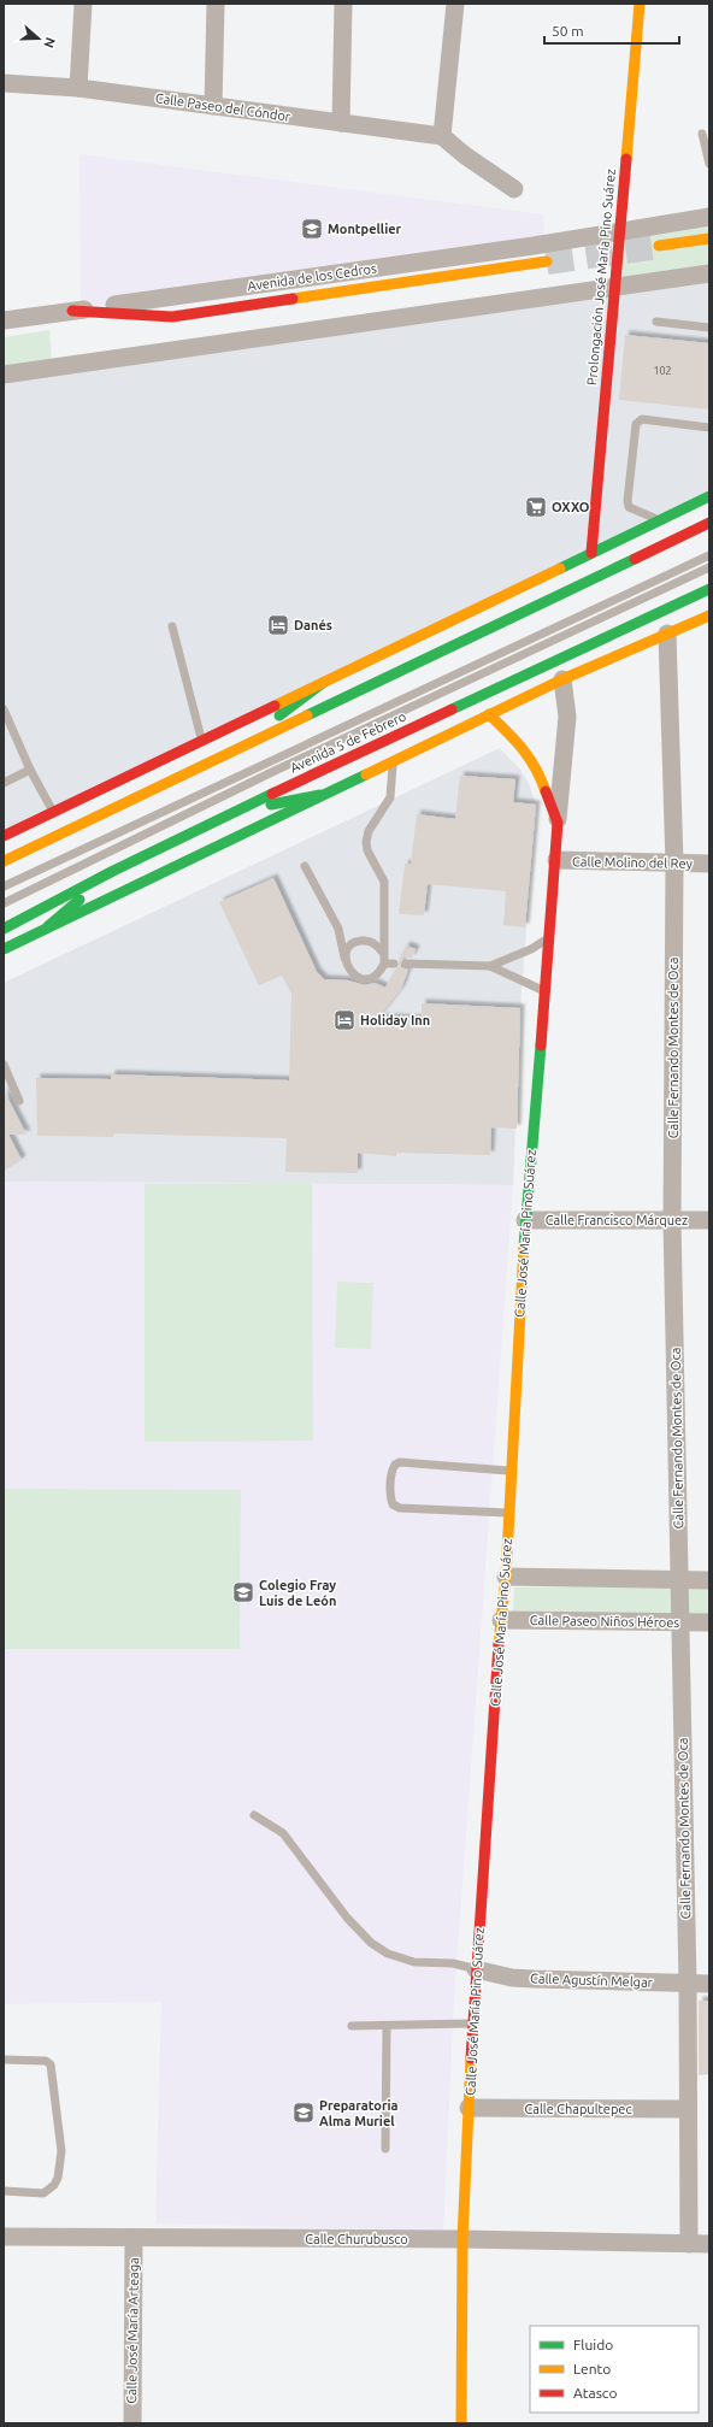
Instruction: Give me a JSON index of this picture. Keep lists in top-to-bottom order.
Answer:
{
  "streets": {
    "main road": ["Prolongación José María Pino Suárez", "Avenida 5 de Febrero", "Calle José María Pino Suárez"],
    "street": [
      "Calle Paseo del Cóndor",
      "Avenida de los Cedros",
      "Calle Molino del Rey",
      "Calle Fernando Montes de Oca",
      "Calle Francisco Márquez",
      "Calle Paseo Niños Héroes",
      "Calle Agustín Melgar",
      "Calle Chapultepec",
      "Calle Churubusco",
      "Calle José María Arteaga"
    ]
  },
  "crossings": [
    ["Avenida de los Cedros", "Prolongación José María Pino Suárez"],
    ["Calle Molino del Rey", "Calle Fernando Montes de Oca"],
    ["Calle Molino del Rey", "Calle José María Pino Suárez"],
    ["Calle Fernando Montes de Oca", "Calle Francisco Márquez"],
    ["Calle Fernando Montes de Oca", "Calle Paseo Niños Héroes"],
    ["Calle Fernando Montes de Oca", "Calle Agustín Melgar"],
    ["Calle Fernando Montes de Oca", "Calle Chapultepec"],
    ["Calle Fernando Montes de Oca", "Calle Churubusco"],
    ["Calle Francisco Márquez", "Calle José María Pino Suárez"],
    ["Calle José María Pino Suárez", "Calle Paseo Niños Héroes"],
    ["Calle José María Pino Suárez", "Calle Agustín Melgar"],
    ["Calle José María Pino Suárez", "Calle Chapultepec"],
    ["Calle José María Pino Suárez", "Calle Churubusco"],
    ["Calle Churubusco", "Calle José María Arteaga"]
  ],
  "places": {
    "school or university": ["Montpellier", "Colegio Fray Luis de León", "Preparatoria Alma Muriel"],
    "supermarket": ["OXXO"],
    "hotel": ["Danés", "Holiday Inn"]
  },
  "house_numbers": ["102"],
  "legend": ["Fluido", "Lento", "Atasco"],
  "scale_bar": "50 m",
  "north": "right"
}
